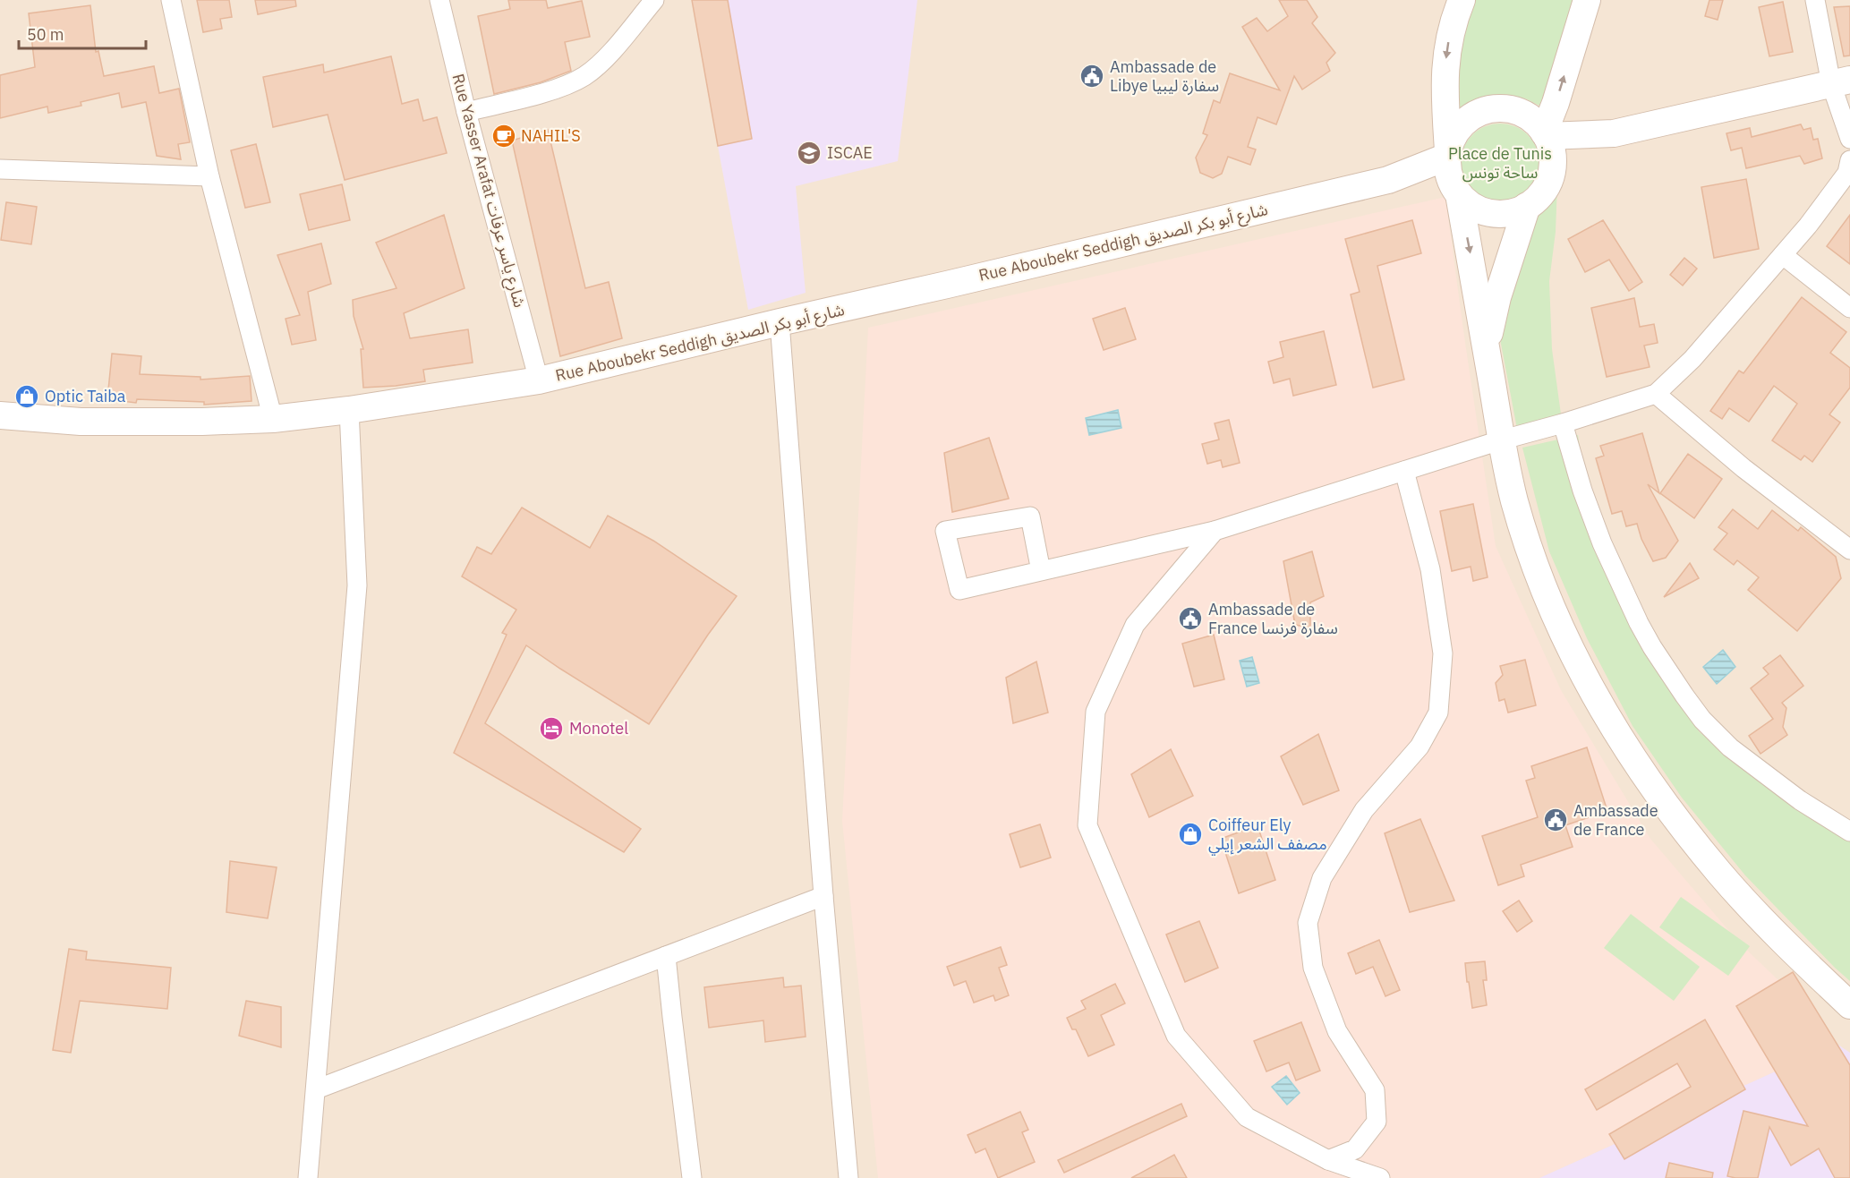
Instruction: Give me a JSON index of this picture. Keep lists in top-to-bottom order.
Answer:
{
  "streets": {
    "street": ["Rue Yasser Arafat شارع ياسر عرفات", "Rue Aboubekr Seddigh شارع أبو بكر الصديق"]
  },
  "crossings": [
    ["Rue Yasser Arafat شارع ياسر عرفات", "Rue Aboubekr Seddigh شارع أبو بكر الصديق"]
  ],
  "parks": ["Place de Tunis ساحة تونس"],
  "places": {
    "public building": ["Ambassade de Libye سفارة ليبيا", "Ambassade de France سفارة فرنسا", "Ambassade de France"],
    "cafe": ["NAHIL'S"],
    "school or university": ["ISCAE"],
    "shop": ["Optic Taiba", "Coiffeur Ely مصفف الشعر إيلي"],
    "hotel": ["Monotel"]
  },
  "scale_bar": "50 m"
}
